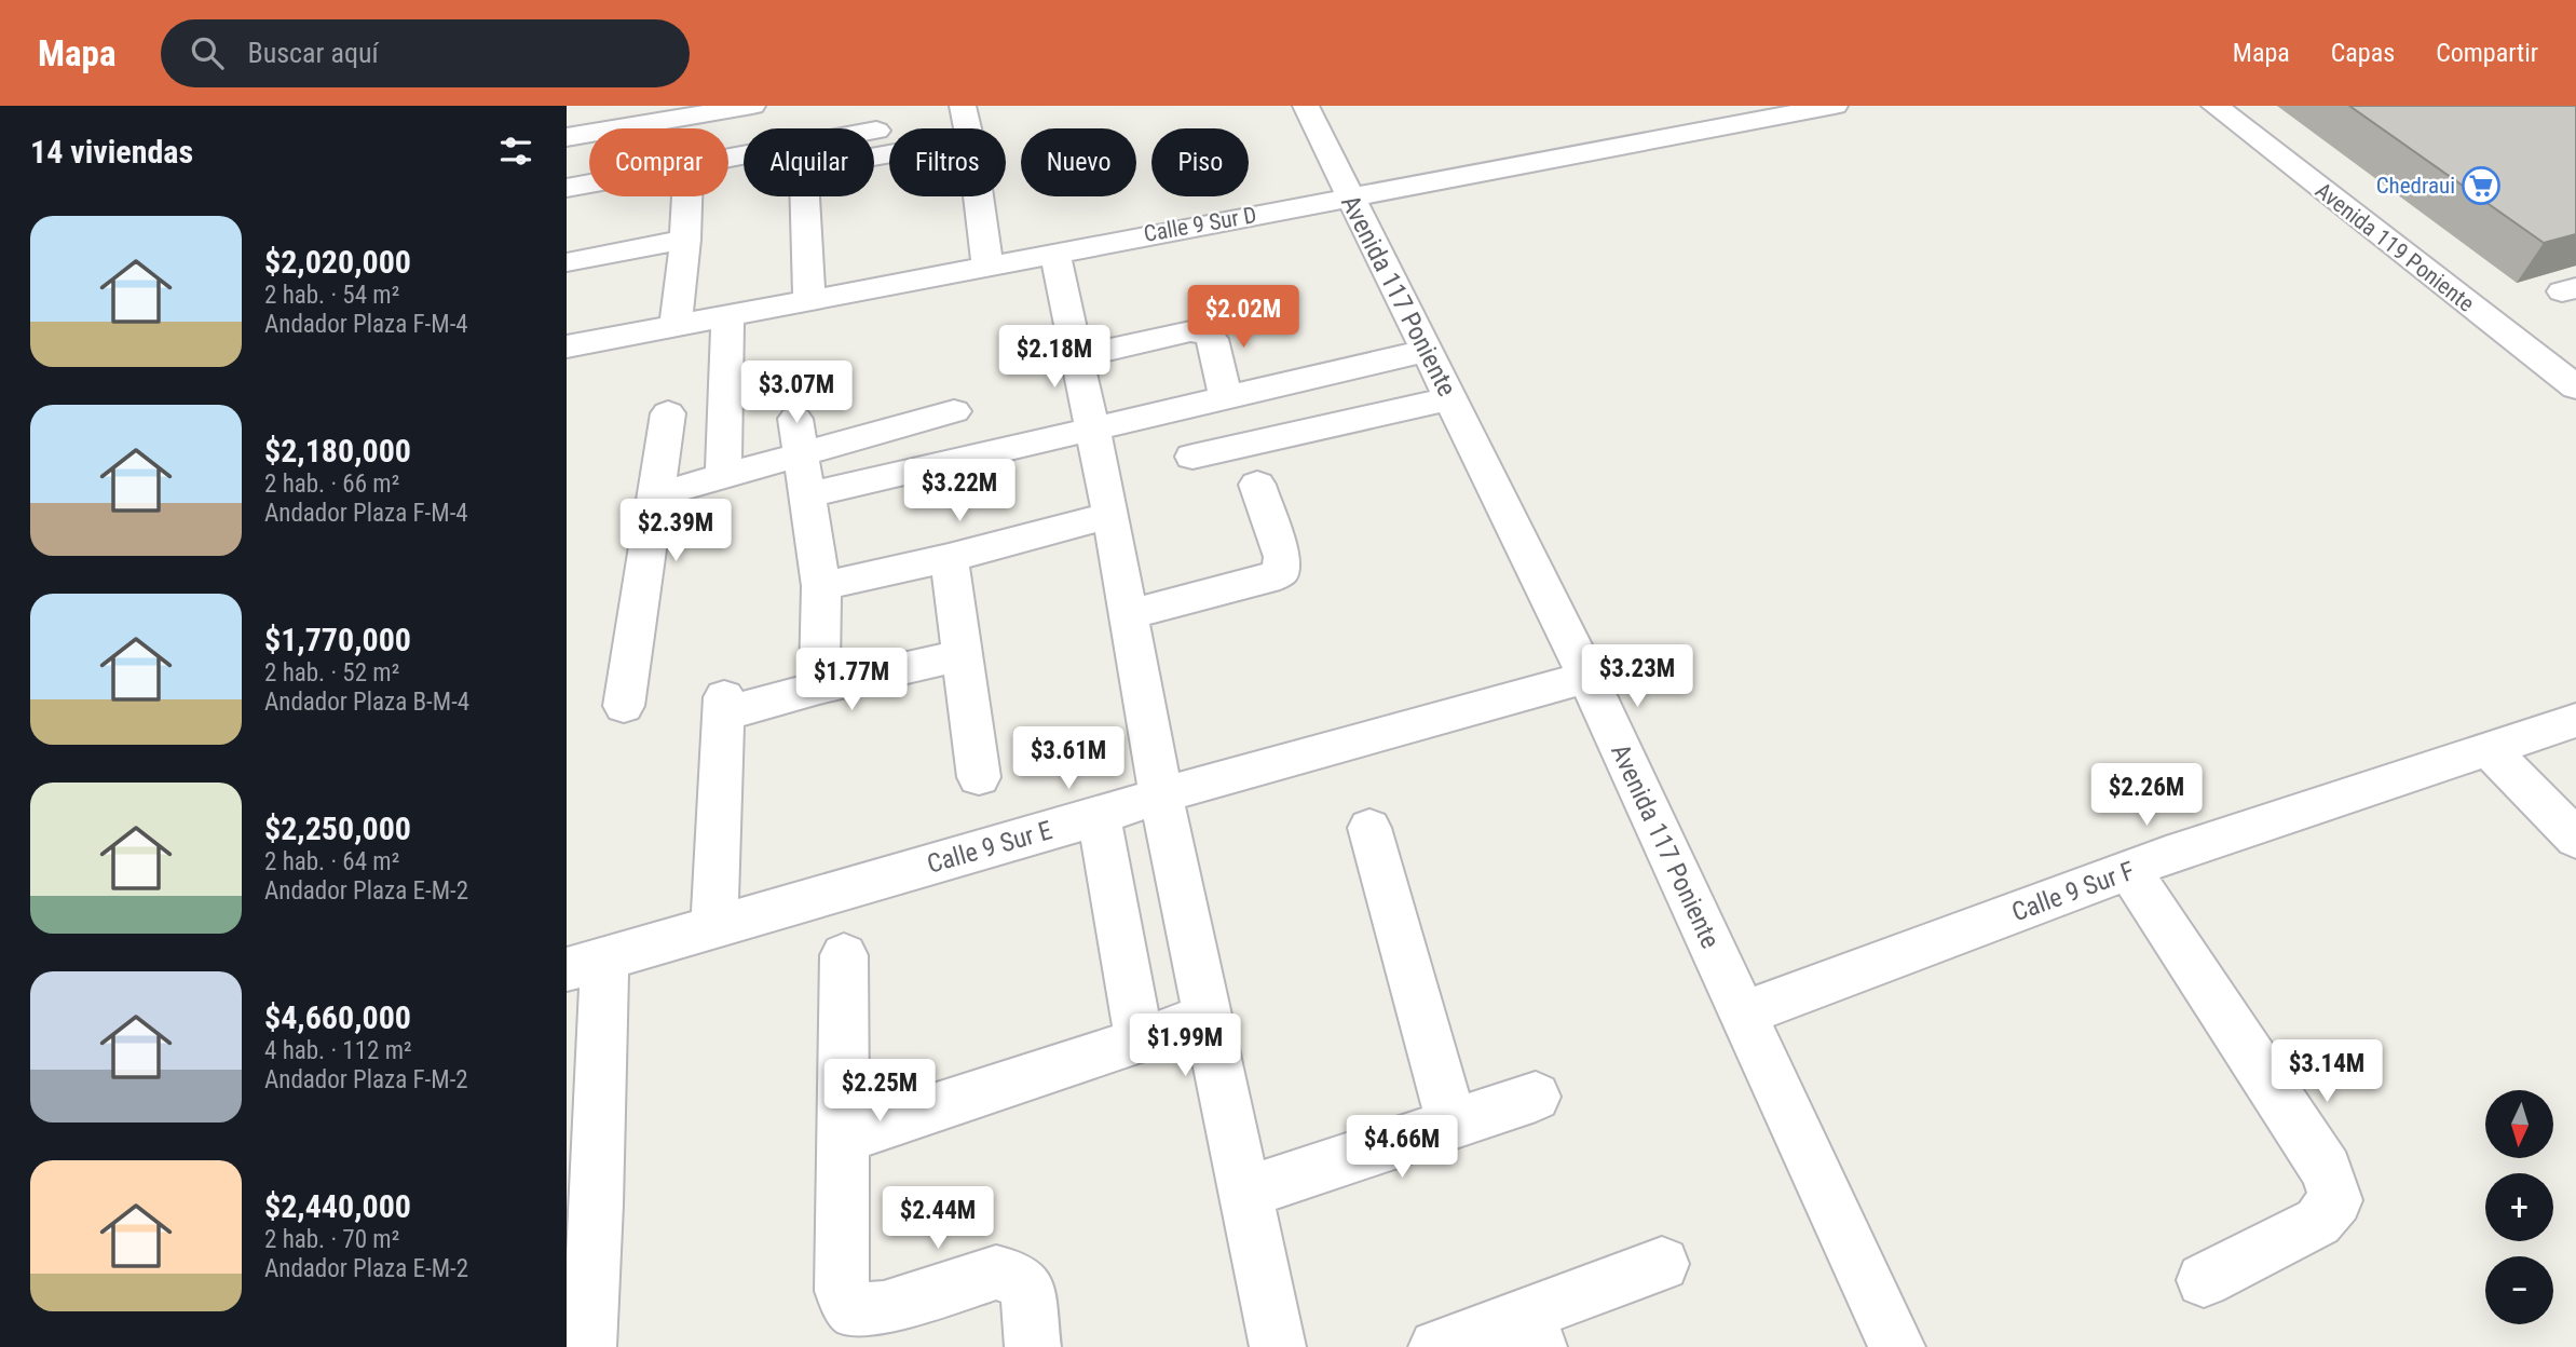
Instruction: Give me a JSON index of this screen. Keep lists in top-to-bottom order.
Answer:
{
  "streets": {
    "street": [
      "Calle 9 Sur D",
      "Avenida 119 Poniente",
      "Avenida 117 Poniente",
      "Calle 9 Sur E",
      "Calle 9 Sur F"
    ]
  },
  "crossings": [
    ["Calle 9 Sur D", "Avenida 117 Poniente"],
    ["Avenida 117 Poniente", "Calle 9 Sur E"],
    ["Avenida 117 Poniente", "Calle 9 Sur F"]
  ],
  "places": {
    "supermarket": ["Chedraui"]
  },
  "north": "bottom",
  "page": {
    "header": "Mapa",
    "search": "Buscar aquí",
    "nav": ["Mapa", "Capas", "Compartir"],
    "heading": "14 viviendas",
    "chip": [
      "Comprar",
      "Alquilar",
      "Filtros",
      "Nuevo",
      "Piso"
    ],
    "list": [
      {
        "name": "$2,020,000",
        "note": "2 hab. · 54 m² · Andador Plaza F-M-4"
      },
      {
        "name": "$2,180,000",
        "note": "2 hab. · 66 m² · Andador Plaza F-M-4"
      },
      {
        "name": "$1,770,000",
        "note": "2 hab. · 52 m² · Andador Plaza B-M-4"
      },
      {
        "name": "$2,250,000",
        "note": "2 hab. · 64 m² · Andador Plaza E-M-2"
      },
      {
        "name": "$4,660,000",
        "note": "4 hab. · 112 m² · Andador Plaza F-M-2"
      },
      {
        "name": "$2,440,000",
        "note": "2 hab. · 70 m² · Andador Plaza E-M-2"
      }
    ],
    "price": [
      "$2.02M",
      "$2.18M",
      "$3.07M",
      "$3.22M",
      "$2.39M",
      "$3.23M",
      "$1.77M",
      "$3.61M",
      "$2.26M",
      "$1.99M",
      "$3.14M",
      "$2.25M",
      "$4.66M",
      "$2.44M"
    ],
    "map_buttons": ["+", "−"]
  }
}
